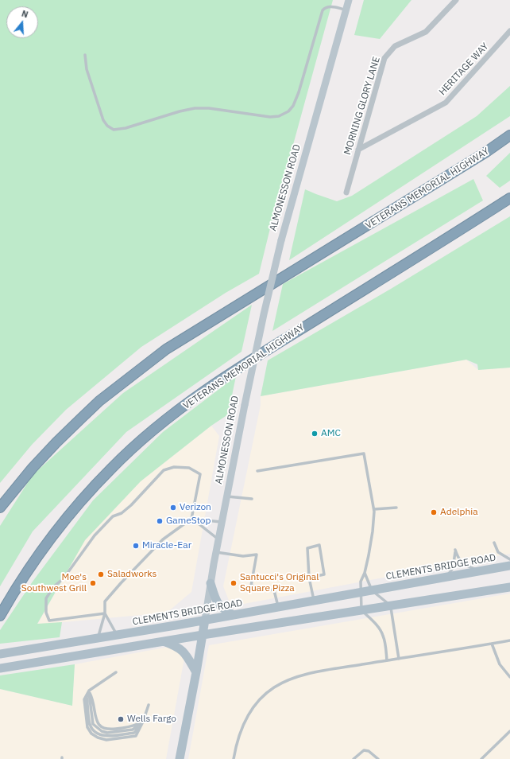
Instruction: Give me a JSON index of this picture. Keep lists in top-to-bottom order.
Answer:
{
  "streets": {
    "highway": ["VETERANS MEMORIAL HIGHWAY"],
    "main road": ["ALMONESSON ROAD", "CLEMENTS BRIDGE ROAD"],
    "street": ["HERITAGE WAY", "MORNING GLORY LANE"]
  },
  "crossings": [
    ["HERITAGE WAY", "MORNING GLORY LANE"],
    ["ALMONESSON ROAD", "CLEMENTS BRIDGE ROAD"]
  ],
  "places": [
    "AMC",
    "Verizon",
    "Adelphia",
    "GameStop",
    "Miracle-Ear",
    "Saladworks",
    "Moe's Southwest Grill",
    "Santucci's Original Square Pizza",
    "Wells Fargo"
  ],
  "north": "top"
}
